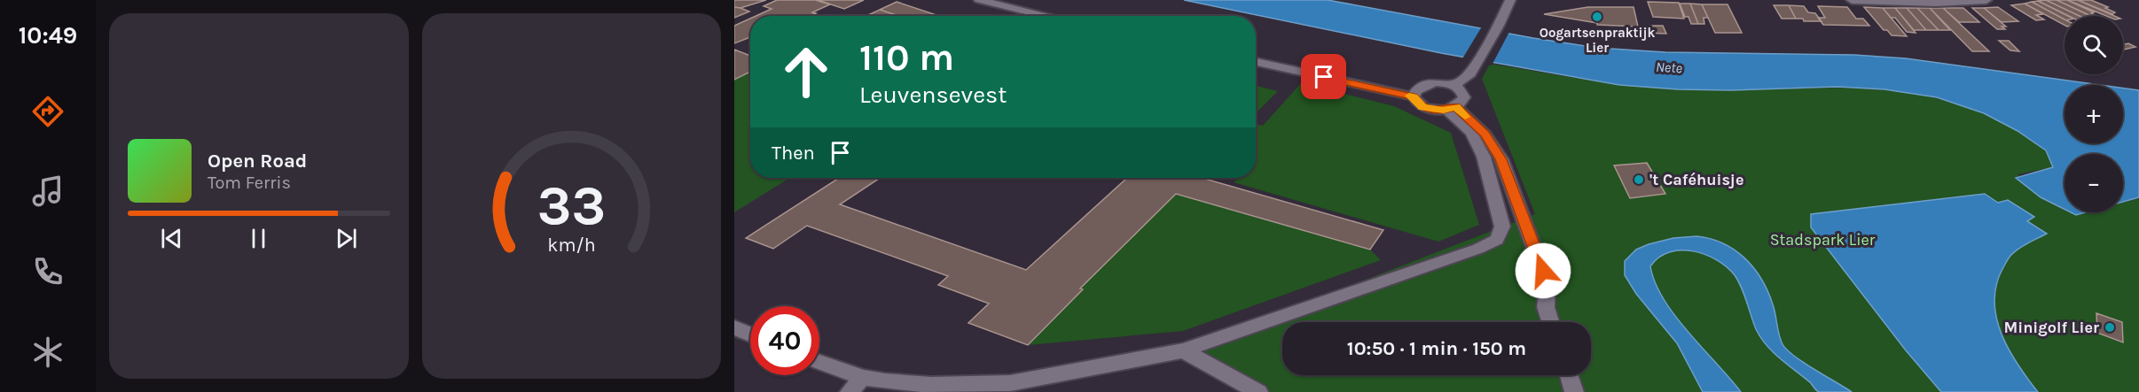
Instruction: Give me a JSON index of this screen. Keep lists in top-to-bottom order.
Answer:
{
  "water": ["Nete"],
  "parks": ["Stadspark Lier"],
  "places": ["Oogartsenpraktijk Lier", "'t Caféhuisje", "Minigolf Lier"],
  "page": {
    "tabs": "10:49",
    "map_buttons": ["+", "−"],
    "turn": ["110 m", "Leuvensevest"],
    "then": "Then",
    "song": ["Open Road", "Tom Ferris"],
    "limit": "40",
    "trip": "10:50 · 1 min · 150 m",
    "gauge": ["33", "km/h"]
  }
}
